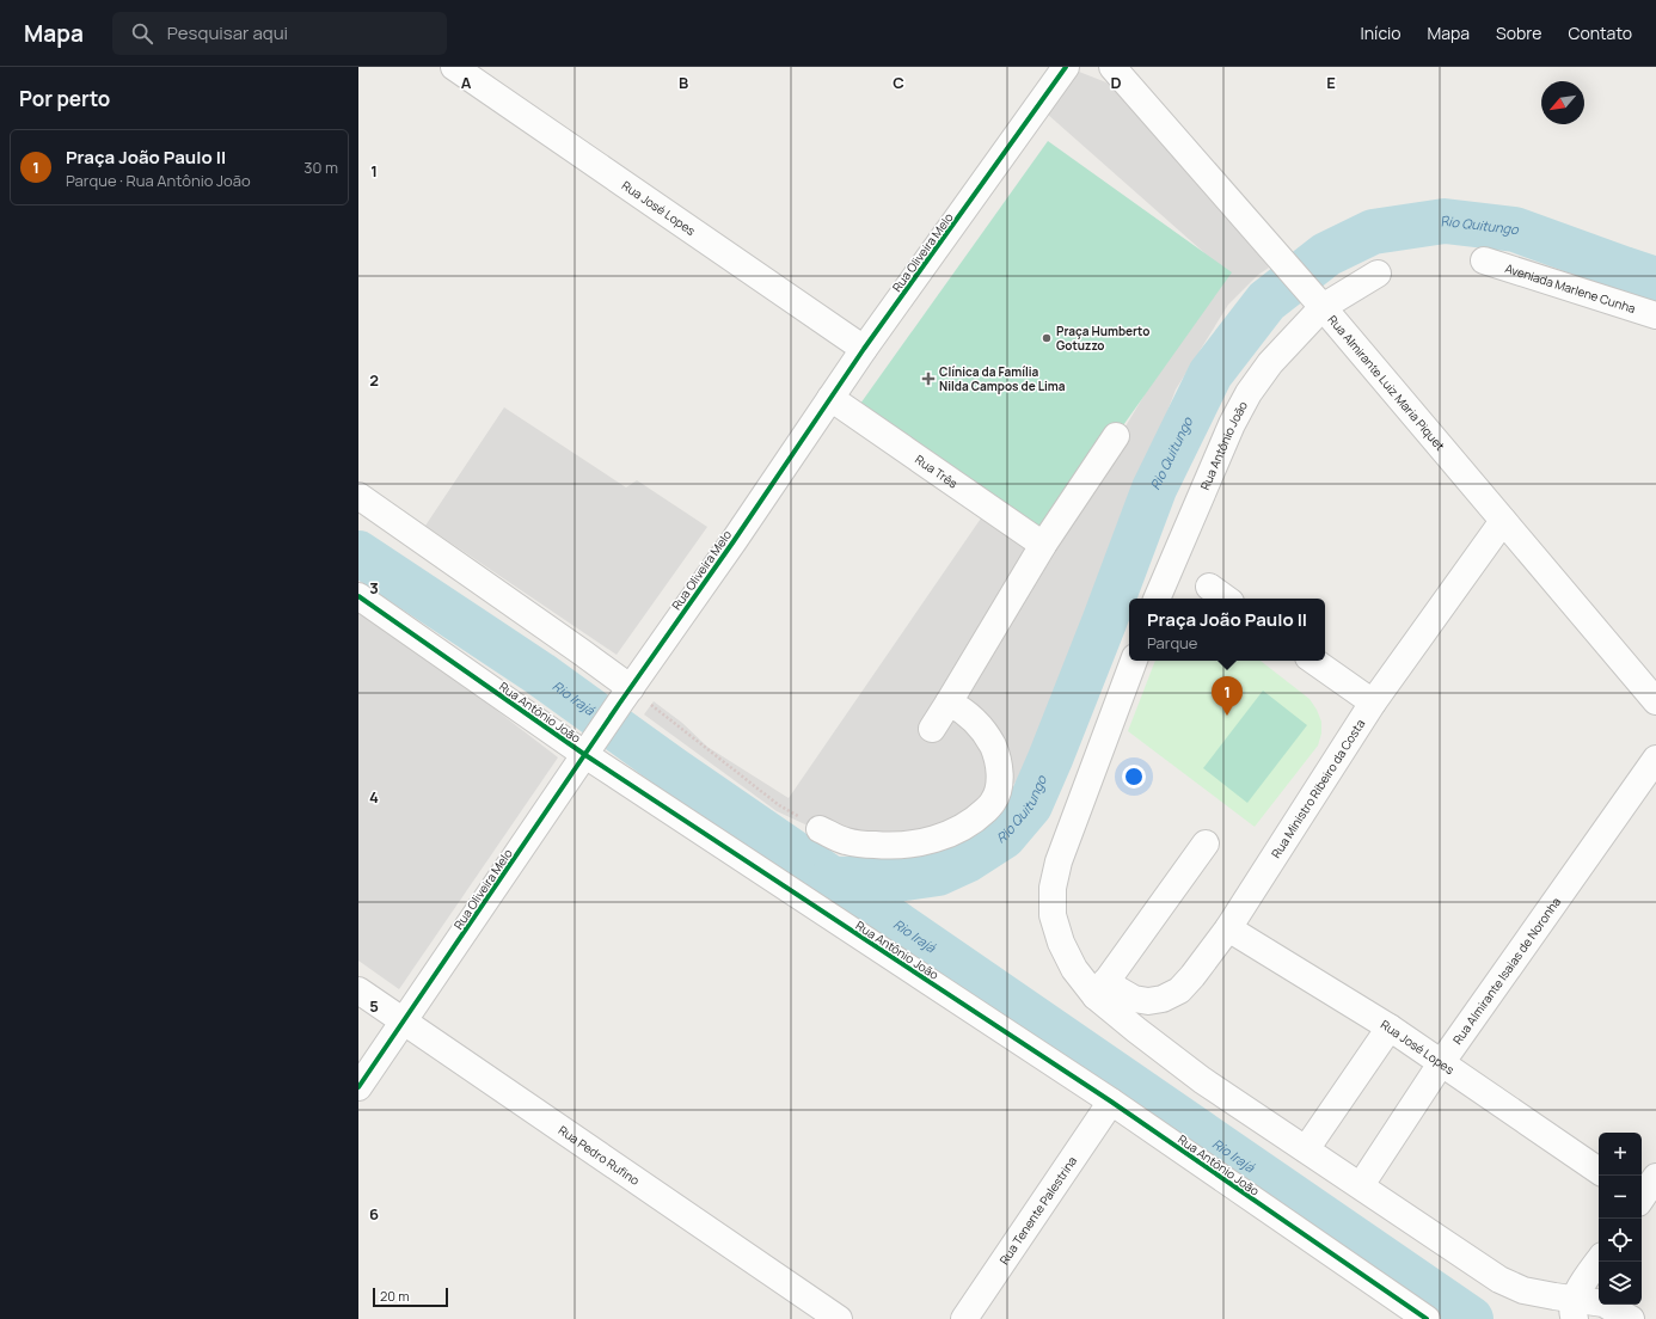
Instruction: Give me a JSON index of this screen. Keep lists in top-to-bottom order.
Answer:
{
  "streets": {
    "street": [
      "Rua José Lopes",
      "Rua Oliveira Melo",
      "Aveniada Marlene Cunha",
      "Rua Almirante Luiz Maria Piquet",
      "Rua Antônio João",
      "Rua Três",
      "Rua Ministro Ribeiro da Costa",
      "Rua Almirante Isaias de Noronha",
      "Rua Pedro Rufino",
      "Rua Tenente Palestrina"
    ]
  },
  "crossings": [
    ["Rua José Lopes", "Rua Oliveira Melo"],
    ["Rua José Lopes", "Rua Ministro Ribeiro da Costa"],
    ["Rua José Lopes", "Rua Almirante Isaias de Noronha"],
    ["Rua Oliveira Melo", "Rua Antônio João"],
    ["Rua Oliveira Melo", "Rua Três"],
    ["Rua Oliveira Melo", "Rua Pedro Rufino"],
    ["Rua Almirante Luiz Maria Piquet", "Rua Antônio João"],
    ["Rua Almirante Luiz Maria Piquet", "Rua Ministro Ribeiro da Costa"],
    ["Rua Antônio João", "Rua Tenente Palestrina"]
  ],
  "water": ["Rio Quitungo", "Rio Irajá"],
  "places": {
    "other": ["Praça Humberto Gotuzzo"],
    "health": ["Clínica da Família Nilda Campos de Lima"]
  },
  "scale_bar": "20 m",
  "north": "bottom left",
  "page": {
    "header": "Mapa",
    "search": "Pesquisar aqui",
    "nav": [
      "Início",
      "Mapa",
      "Sobre",
      "Contato"
    ],
    "heading": "Por perto",
    "list": [
      {
        "mark": "1",
        "name": "Praça João Paulo II",
        "note": "Parque · Rua Antônio João",
        "value": "30 m"
      }
    ],
    "popup": ["Praça João Paulo II", "Parque"],
    "pins": "1",
    "map_buttons": ["+", "−"],
    "scale": "20 m"
  },
  "grid": {
    "columns": [
      "A",
      "B",
      "C",
      "D",
      "E"
    ],
    "rows": [
      "1",
      "2",
      "3",
      "4",
      "5",
      "6"
    ]
  }
}
